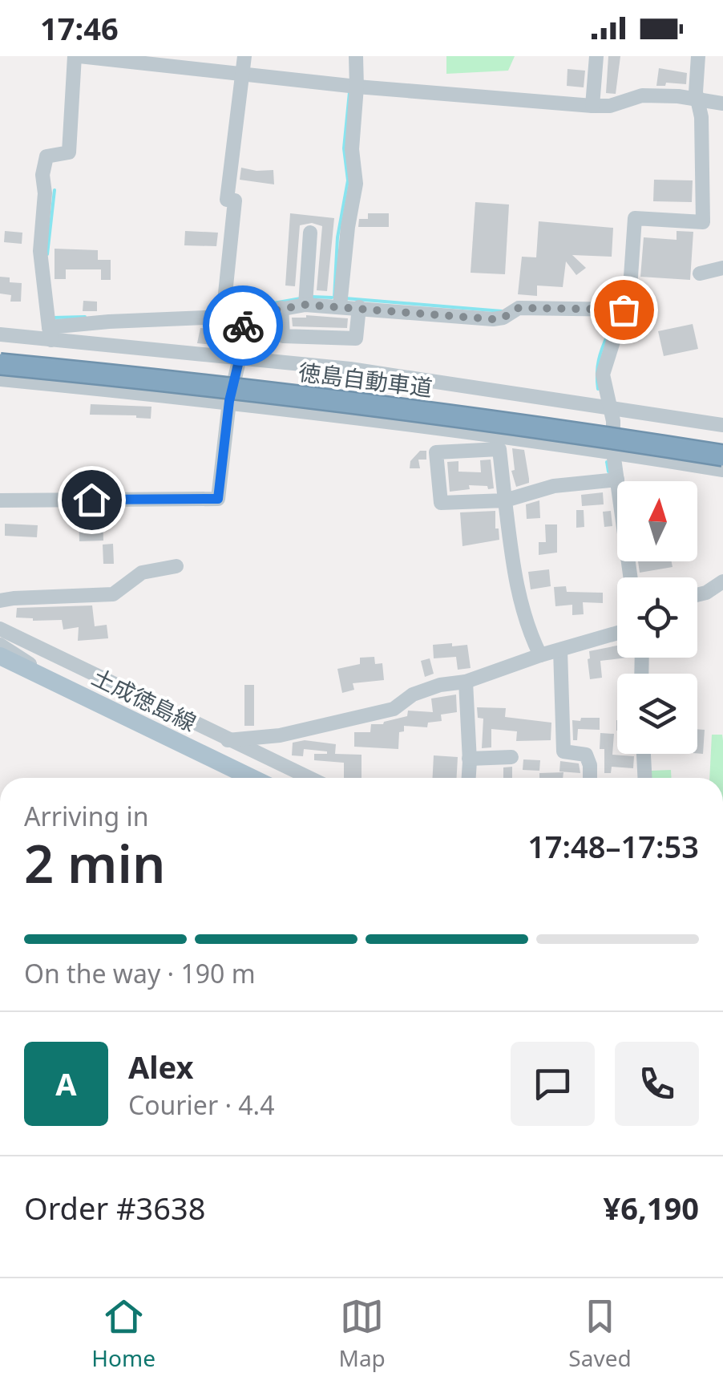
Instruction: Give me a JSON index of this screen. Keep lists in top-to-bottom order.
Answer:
{
  "streets": {
    "highway": ["徳島自動車道"],
    "main road": ["土成徳島線"]
  },
  "north": "top",
  "page": {
    "status": "17:46",
    "heading": ["2 min", "Arriving in", "17:48–17:53"],
    "panel": [
      "Alex",
      "Courier · 4.4",
      "Order #3638",
      "¥6,190"
    ],
    "bar": "On the way · 190 m",
    "round": "A",
    "tabs": ["Home", "Map", "Saved"]
  }
}
